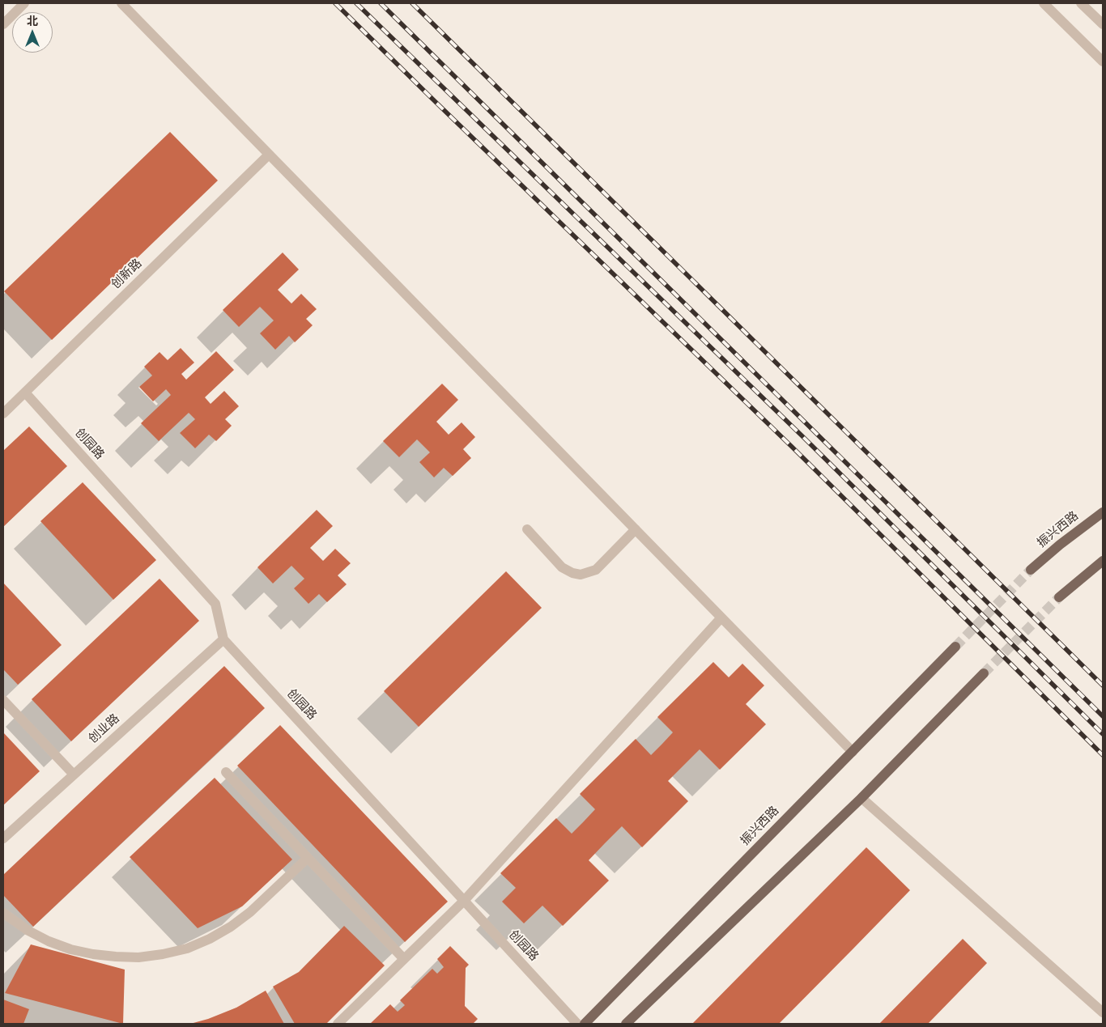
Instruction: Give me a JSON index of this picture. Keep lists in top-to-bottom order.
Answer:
{
  "streets": {
    "main road": ["振兴西路"],
    "street": ["创新路", "创园路", "创业路"]
  },
  "crossings": [
    ["创新路", "创园路"],
    ["创园路", "创业路"]
  ],
  "north": "top"
}
